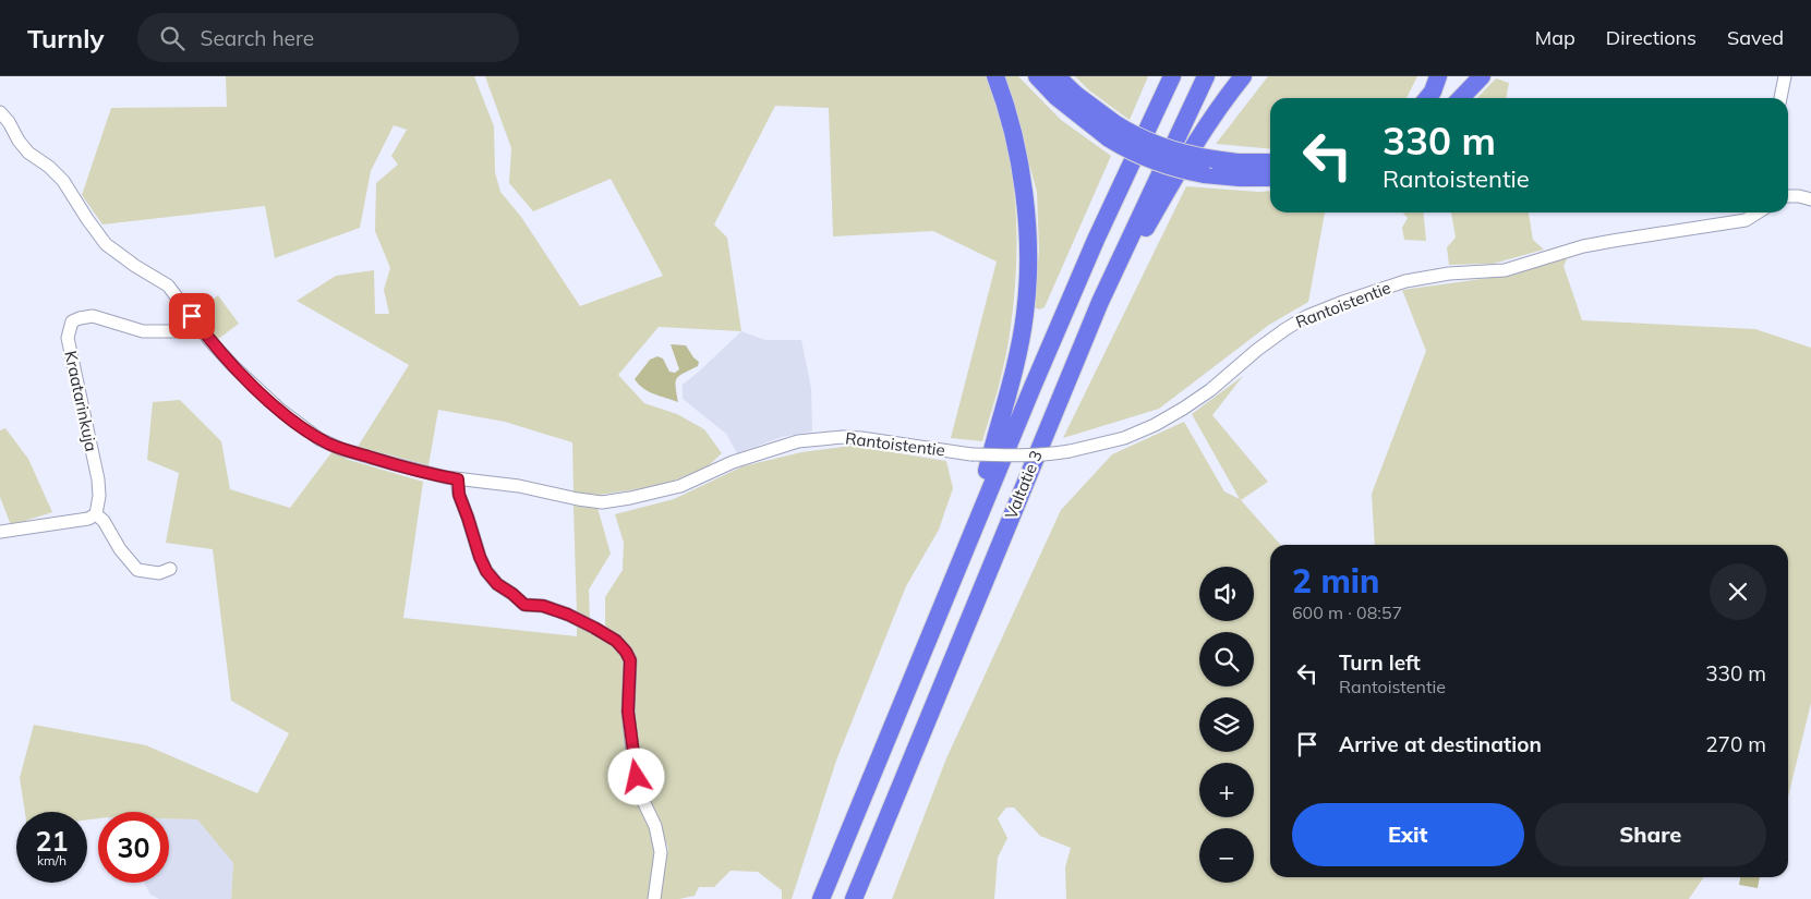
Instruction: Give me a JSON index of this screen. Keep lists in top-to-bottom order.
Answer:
{
  "streets": {
    "highway": ["Valtatie 3"],
    "street": ["Rantoistentie", "Kraatarinkuja"]
  },
  "crossings": [
    ["Rantoistentie", "Kraatarinkuja"]
  ],
  "page": {
    "header": "Turnly",
    "search": "Search here",
    "nav": ["Map", "Directions", "Saved"],
    "turn": ["330 m", "Rantoistentie"],
    "heading": ["2 min", "600 m · 08:57"],
    "map_buttons": ["+", "−"],
    "list": [
      {
        "name": "Turn left",
        "note": "Rantoistentie",
        "value": "330 m"
      },
      {
        "name": "Arrive at destination",
        "value": "270 m"
      }
    ],
    "buttons": ["Exit", "Share"],
    "speed": "21 km/h",
    "limit": "30"
  }
}
